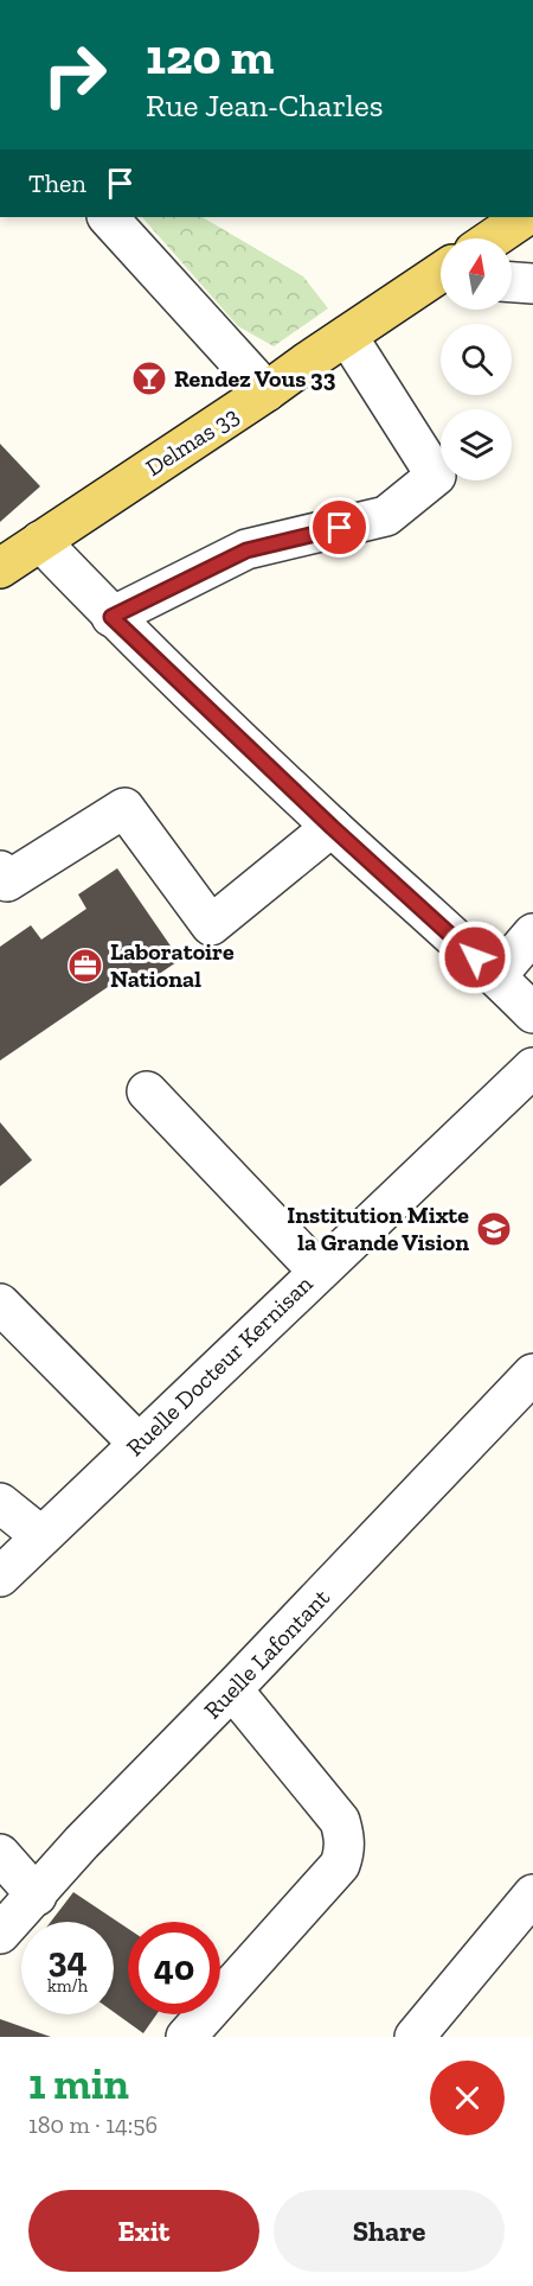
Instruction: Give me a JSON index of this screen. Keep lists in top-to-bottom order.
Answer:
{
  "streets": {
    "main road": ["Delmas 33"],
    "street": ["Ruelle Docteur Kernisan", "Ruelle Lafontant"]
  },
  "places": {
    "bar": ["Rendez Vous 33"],
    "office": ["Laboratoire National"],
    "school or university": ["Institution Mixte la Grande Vision"]
  },
  "north": "top",
  "page": {
    "turn": ["120 m", "Rue Jean-Charles"],
    "then": "Then",
    "speed": "34 km/h",
    "limit": "40",
    "heading": ["1 min", "180 m · 14:56"],
    "buttons": ["Exit", "Share"]
  }
}
